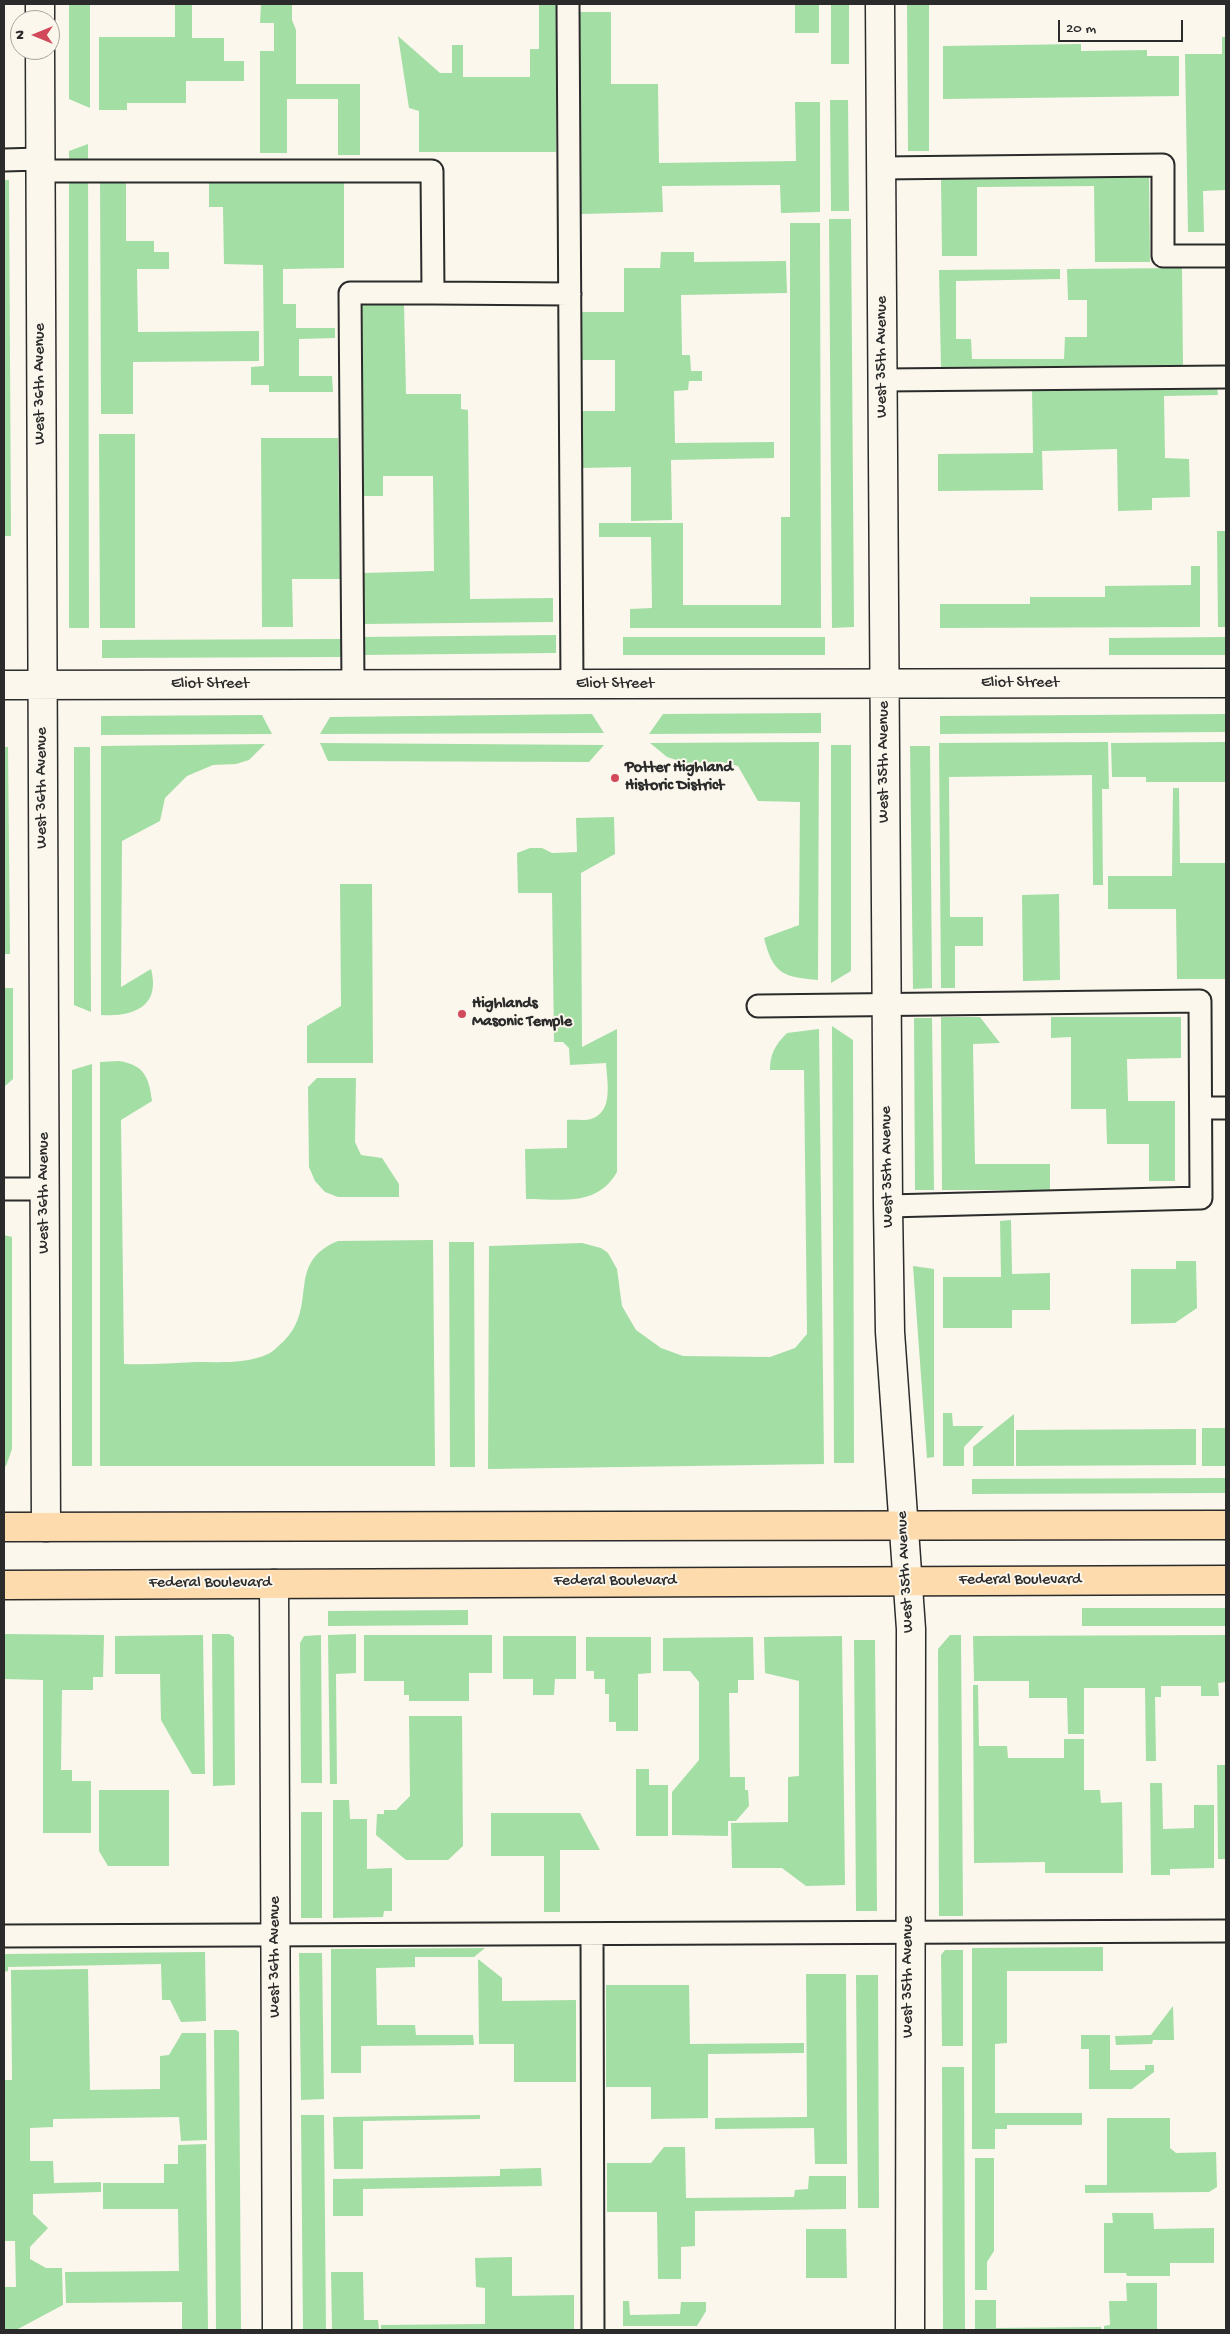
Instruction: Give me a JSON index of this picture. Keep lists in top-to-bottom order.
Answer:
{
  "streets": {
    "main road": ["Federal Boulevard"],
    "street": ["West 35th Avenue", "West 36th Avenue", "Eliot Street"]
  },
  "crossings": [
    ["West 35th Avenue", "Eliot Street"],
    ["West 35th Avenue", "Federal Boulevard"],
    ["West 36th Avenue", "Eliot Street"],
    ["West 36th Avenue", "Federal Boulevard"]
  ],
  "places": ["Potter Highland Historic District", "Highlands Masonic Temple"],
  "scale_bar": "20 m",
  "north": "left"
}
